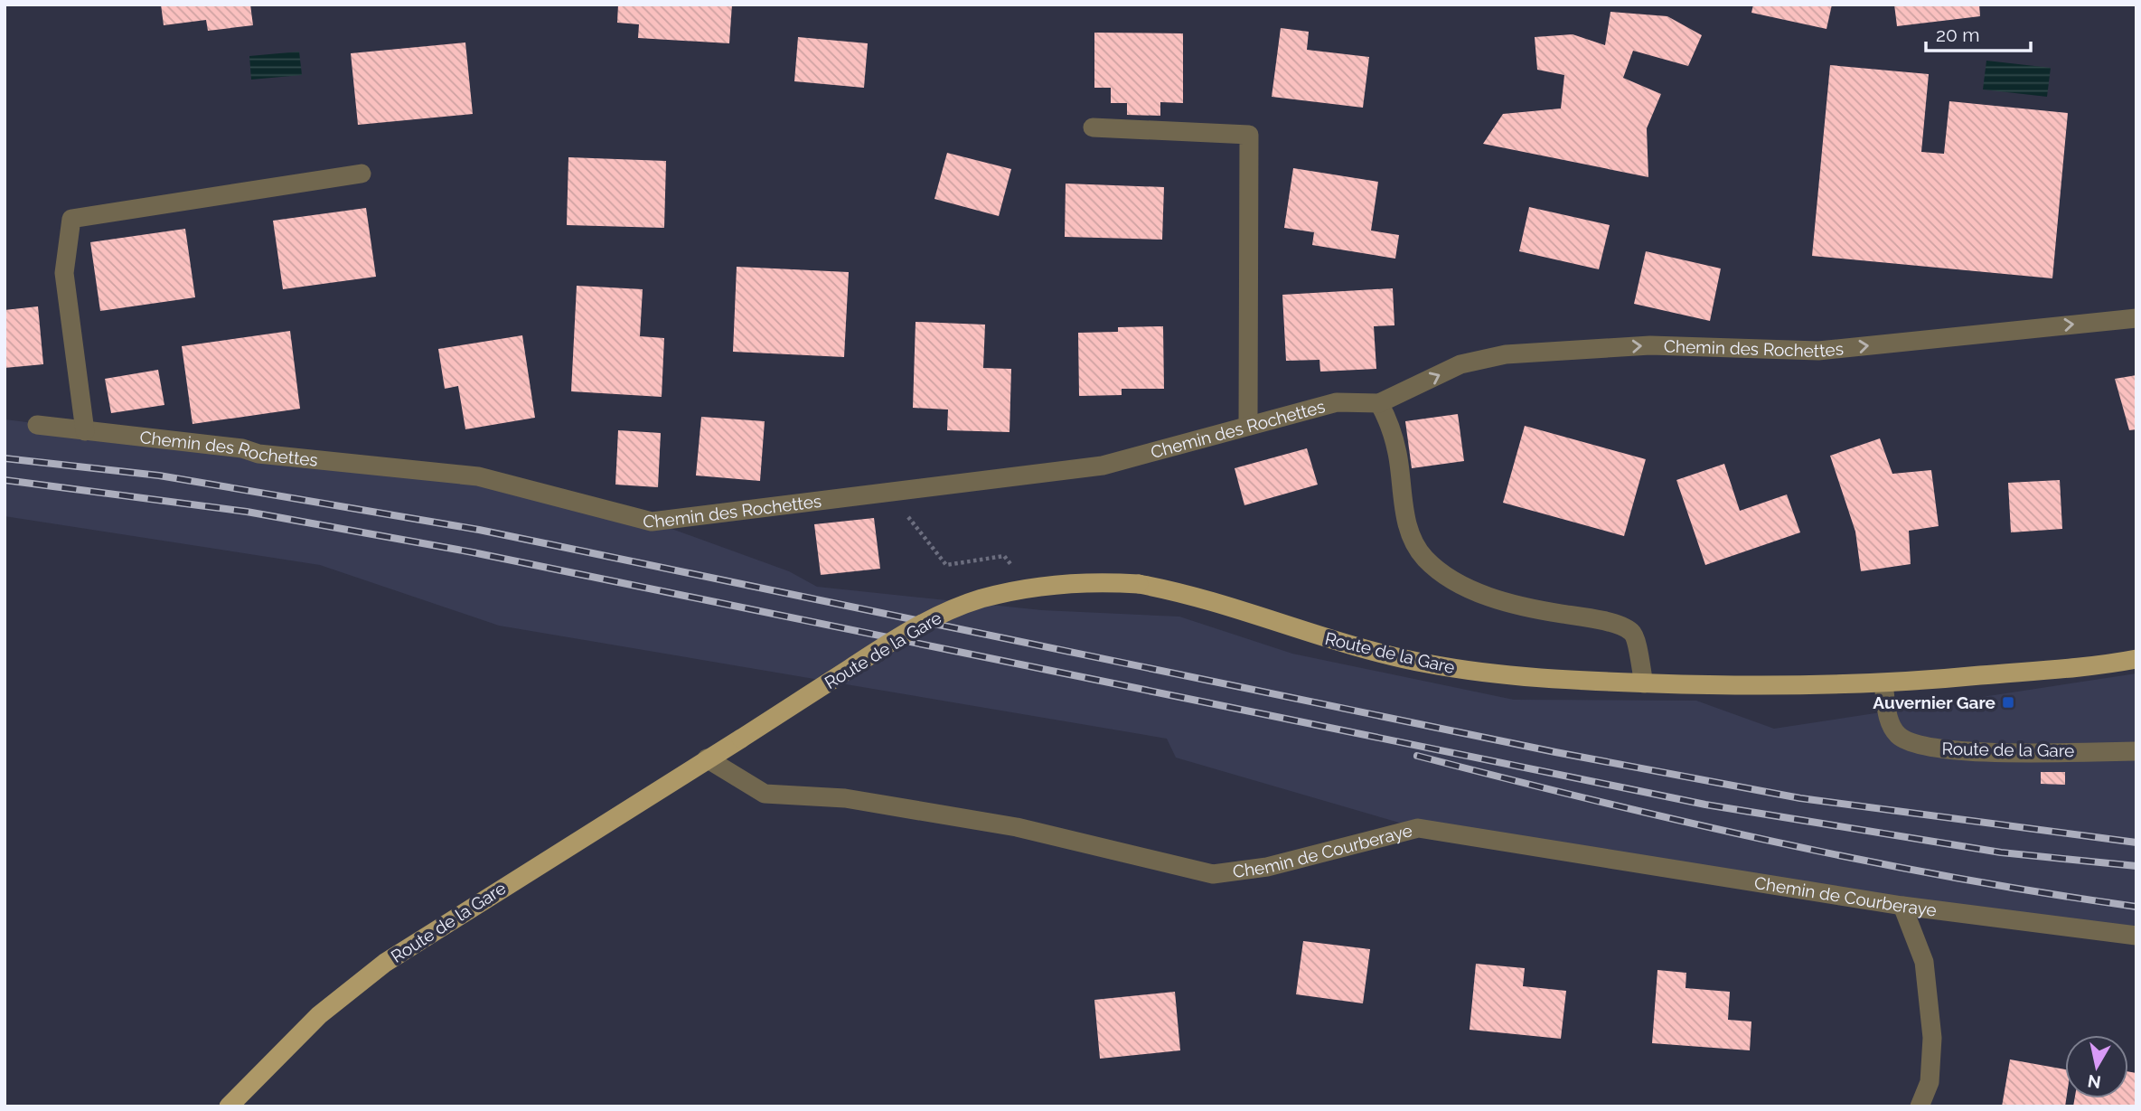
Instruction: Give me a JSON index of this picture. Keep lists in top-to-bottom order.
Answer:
{
  "streets": {
    "main road": ["Route de la Gare"],
    "street": ["Chemin des Rochettes", "Chemin de Courberaye"]
  },
  "crossings": [
    ["Route de la Gare", "Chemin de Courberaye"]
  ],
  "one_way": ["Chemin des Rochettes"],
  "places": {
    "transit": ["Auvernier Gare"]
  },
  "scale_bar": "20 m",
  "north": "bottom"
}
